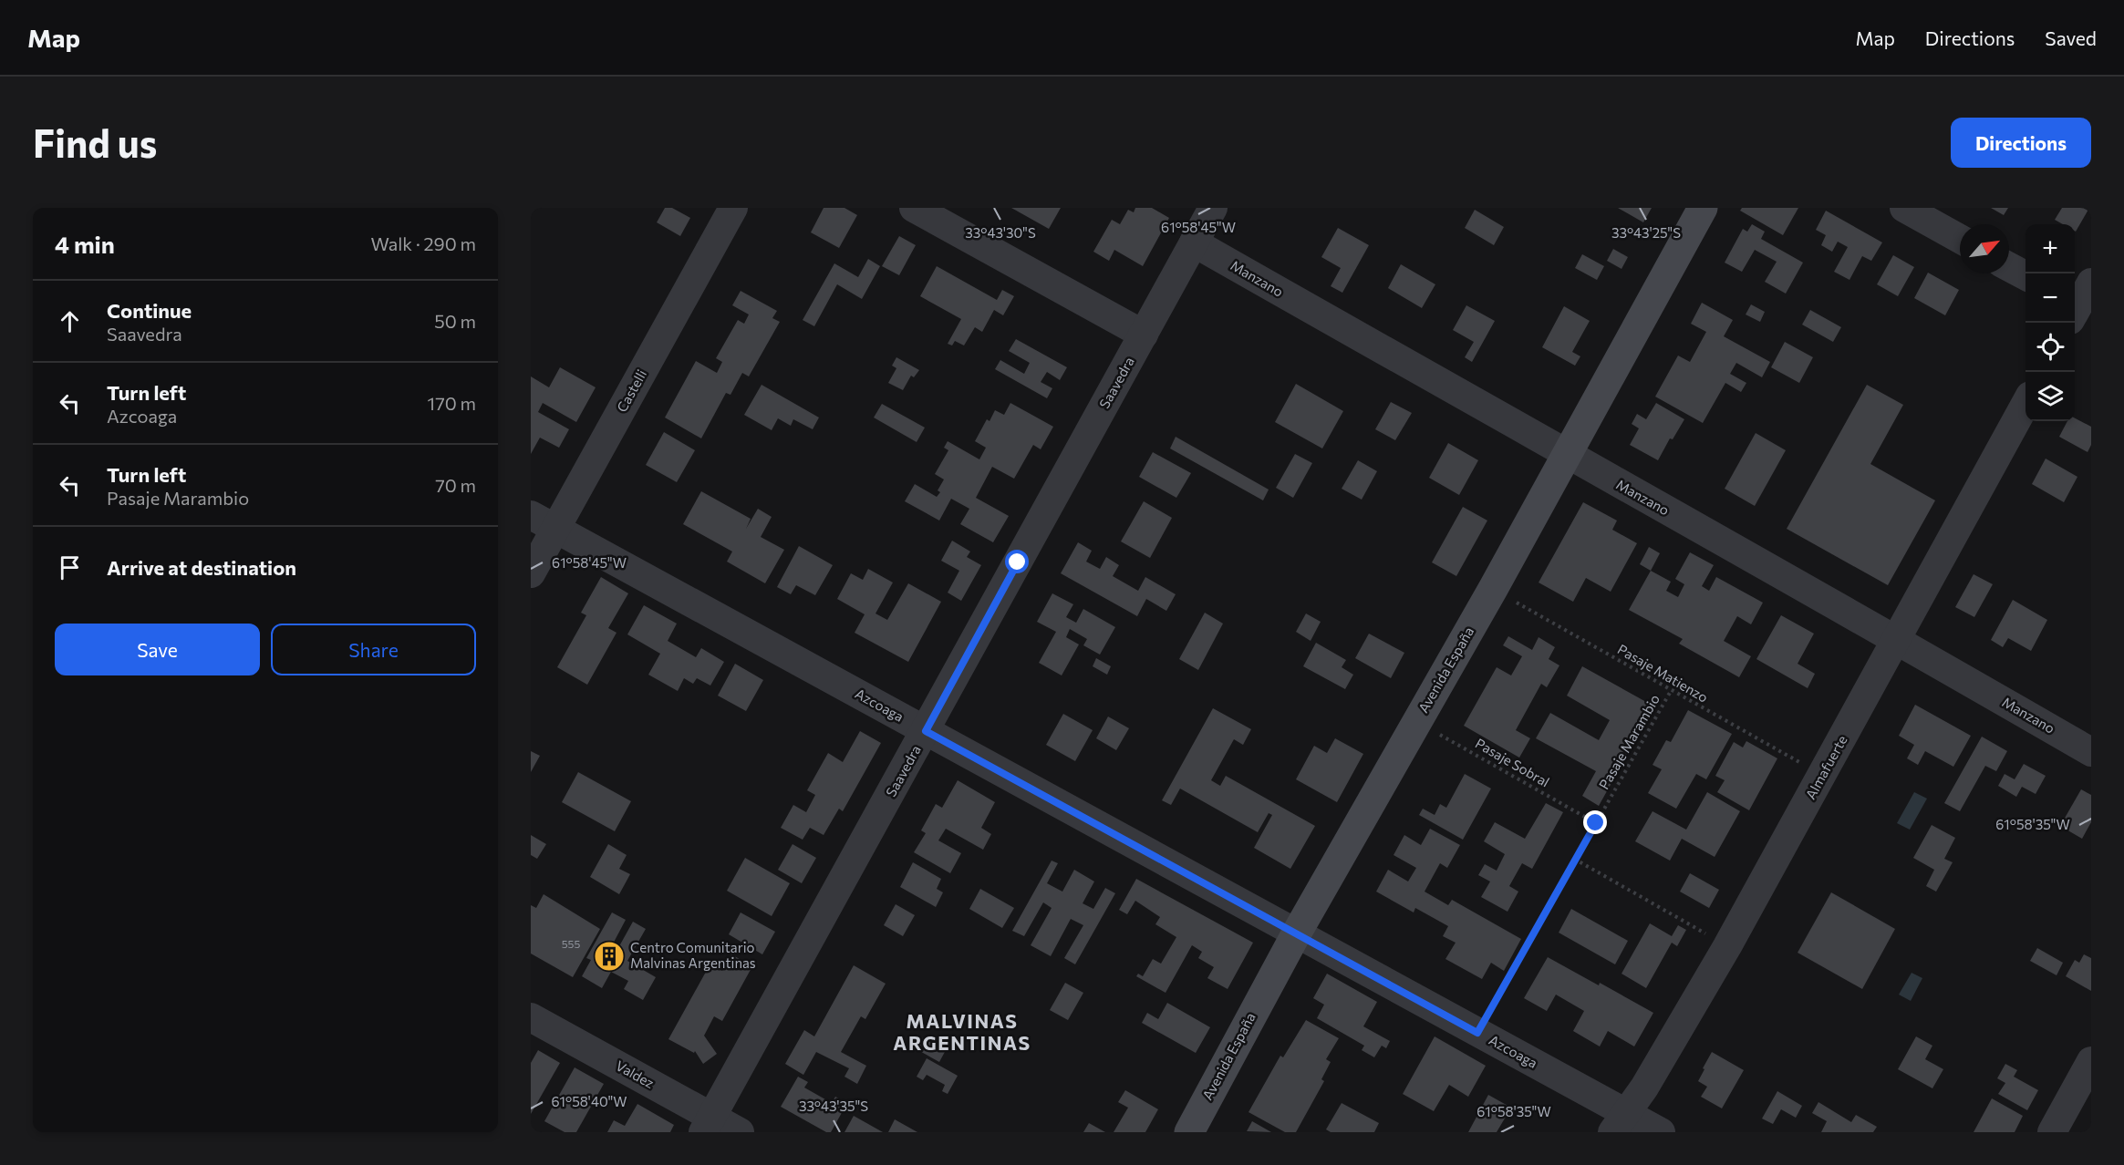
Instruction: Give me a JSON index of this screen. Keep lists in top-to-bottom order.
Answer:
{
  "streets": {
    "main road": ["Avenida España"],
    "street": [
      "Manzano",
      "Saavedra",
      "Castelli",
      "Azcoaga",
      "Almafuerte",
      "Valdez"
    ],
    "path": ["Pasaje Matienzo", "Pasaje Marambio", "Pasaje Sobral"]
  },
  "crossings": [
    ["Manzano", "Saavedra"],
    ["Manzano", "Avenida España"],
    ["Manzano", "Almafuerte"],
    ["Saavedra", "Azcoaga"],
    ["Saavedra", "Valdez"],
    ["Castelli", "Azcoaga"],
    ["Avenida España", "Pasaje Matienzo"],
    ["Avenida España", "Azcoaga"],
    ["Avenida España", "Pasaje Sobral"],
    ["Pasaje Matienzo", "Pasaje Marambio"],
    ["Pasaje Matienzo", "Almafuerte"],
    ["Azcoaga", "Pasaje Marambio"],
    ["Azcoaga", "Almafuerte"],
    ["Pasaje Marambio", "Pasaje Sobral"]
  ],
  "districts": ["MALVINAS ARGENTINAS"],
  "places": {
    "building": ["Centro Comunitario Malvinas Argentinas"]
  },
  "house_numbers": ["555"],
  "north": "top right",
  "page": {
    "header": "Map",
    "nav": ["Map", "Directions", "Saved"],
    "buttons": [
      "Directions",
      ["Save", "Share"]
    ],
    "title": "Find us",
    "heading": ["4 min", "Walk · 290 m"],
    "map_buttons": ["+", "−"],
    "list": [
      ["Continue", "Saavedra", "50 m"],
      ["Turn left", "Azcoaga", "170 m"],
      ["Turn left", "Pasaje Marambio", "70 m"],
      "Arrive at destination"
    ]
  },
  "coordinates": [
    "61°58'45\"W",
    "33°43'30\"S",
    "33°43'25\"S",
    "61°58'35\"W",
    "61°58'40\"W",
    "33°43'35\"S"
  ]
}
